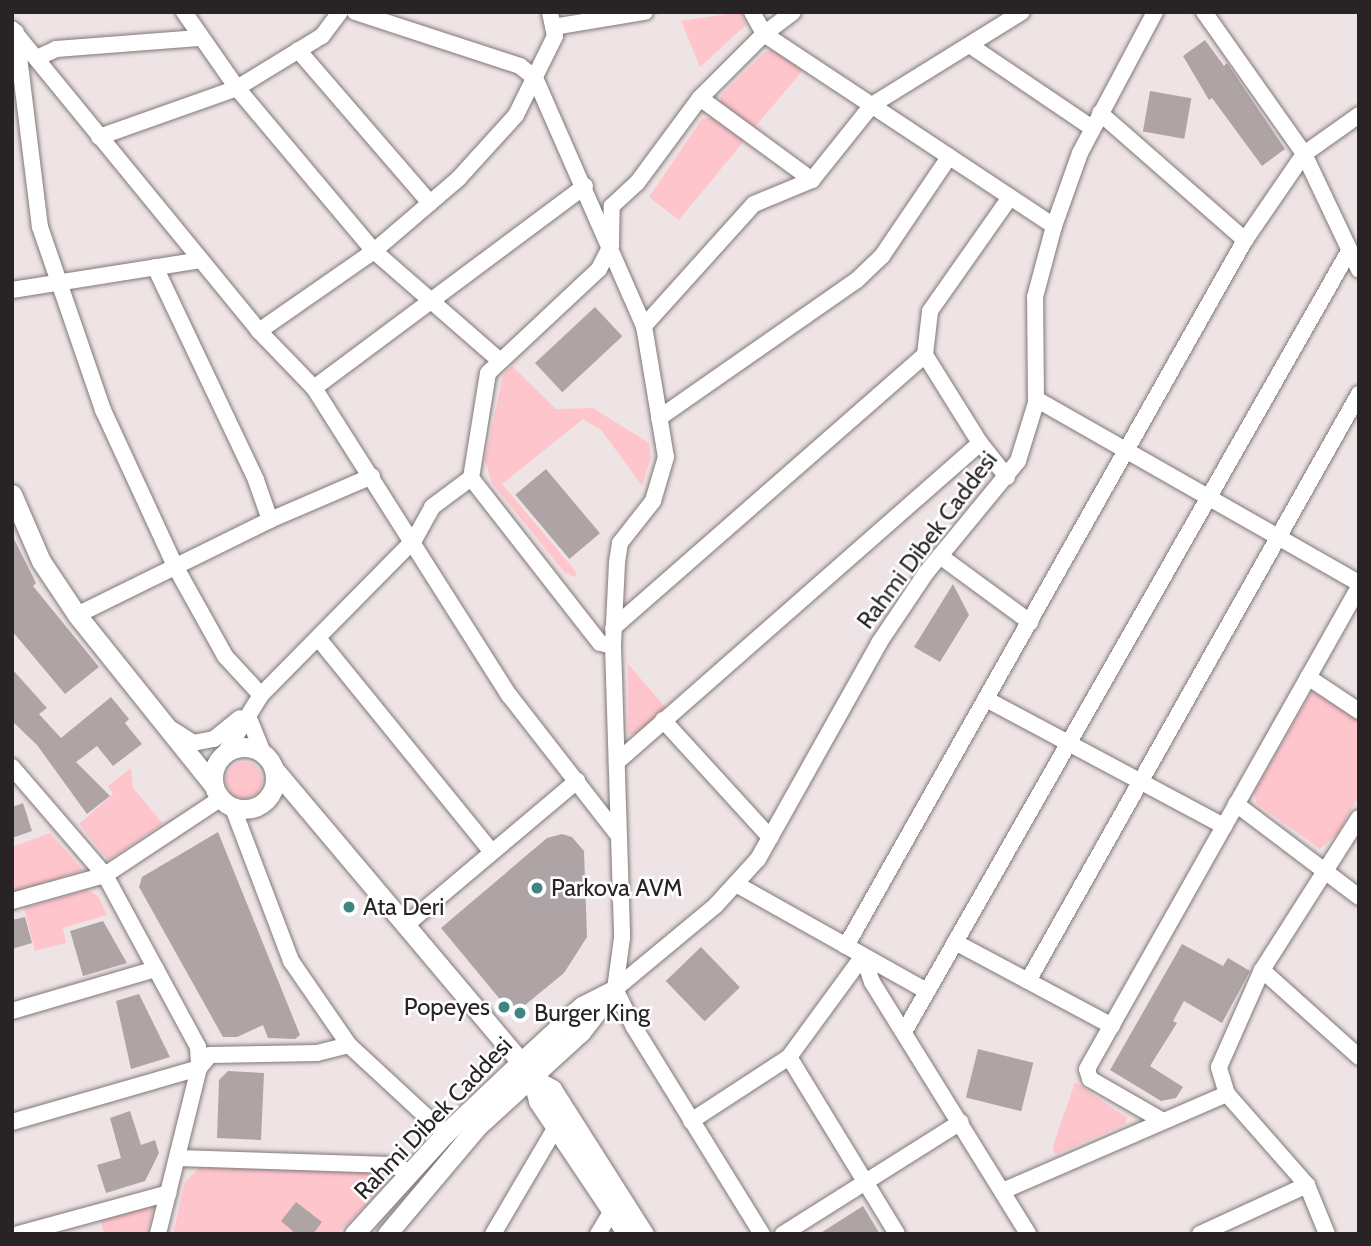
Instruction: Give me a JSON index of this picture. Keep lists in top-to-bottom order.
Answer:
{
  "streets": {
    "main road": ["Rahmi Dibek Caddesi"]
  },
  "places": [
    "Parkova AVM",
    "Ata Deri",
    "Popeyes",
    "Burger King"
  ]
}
